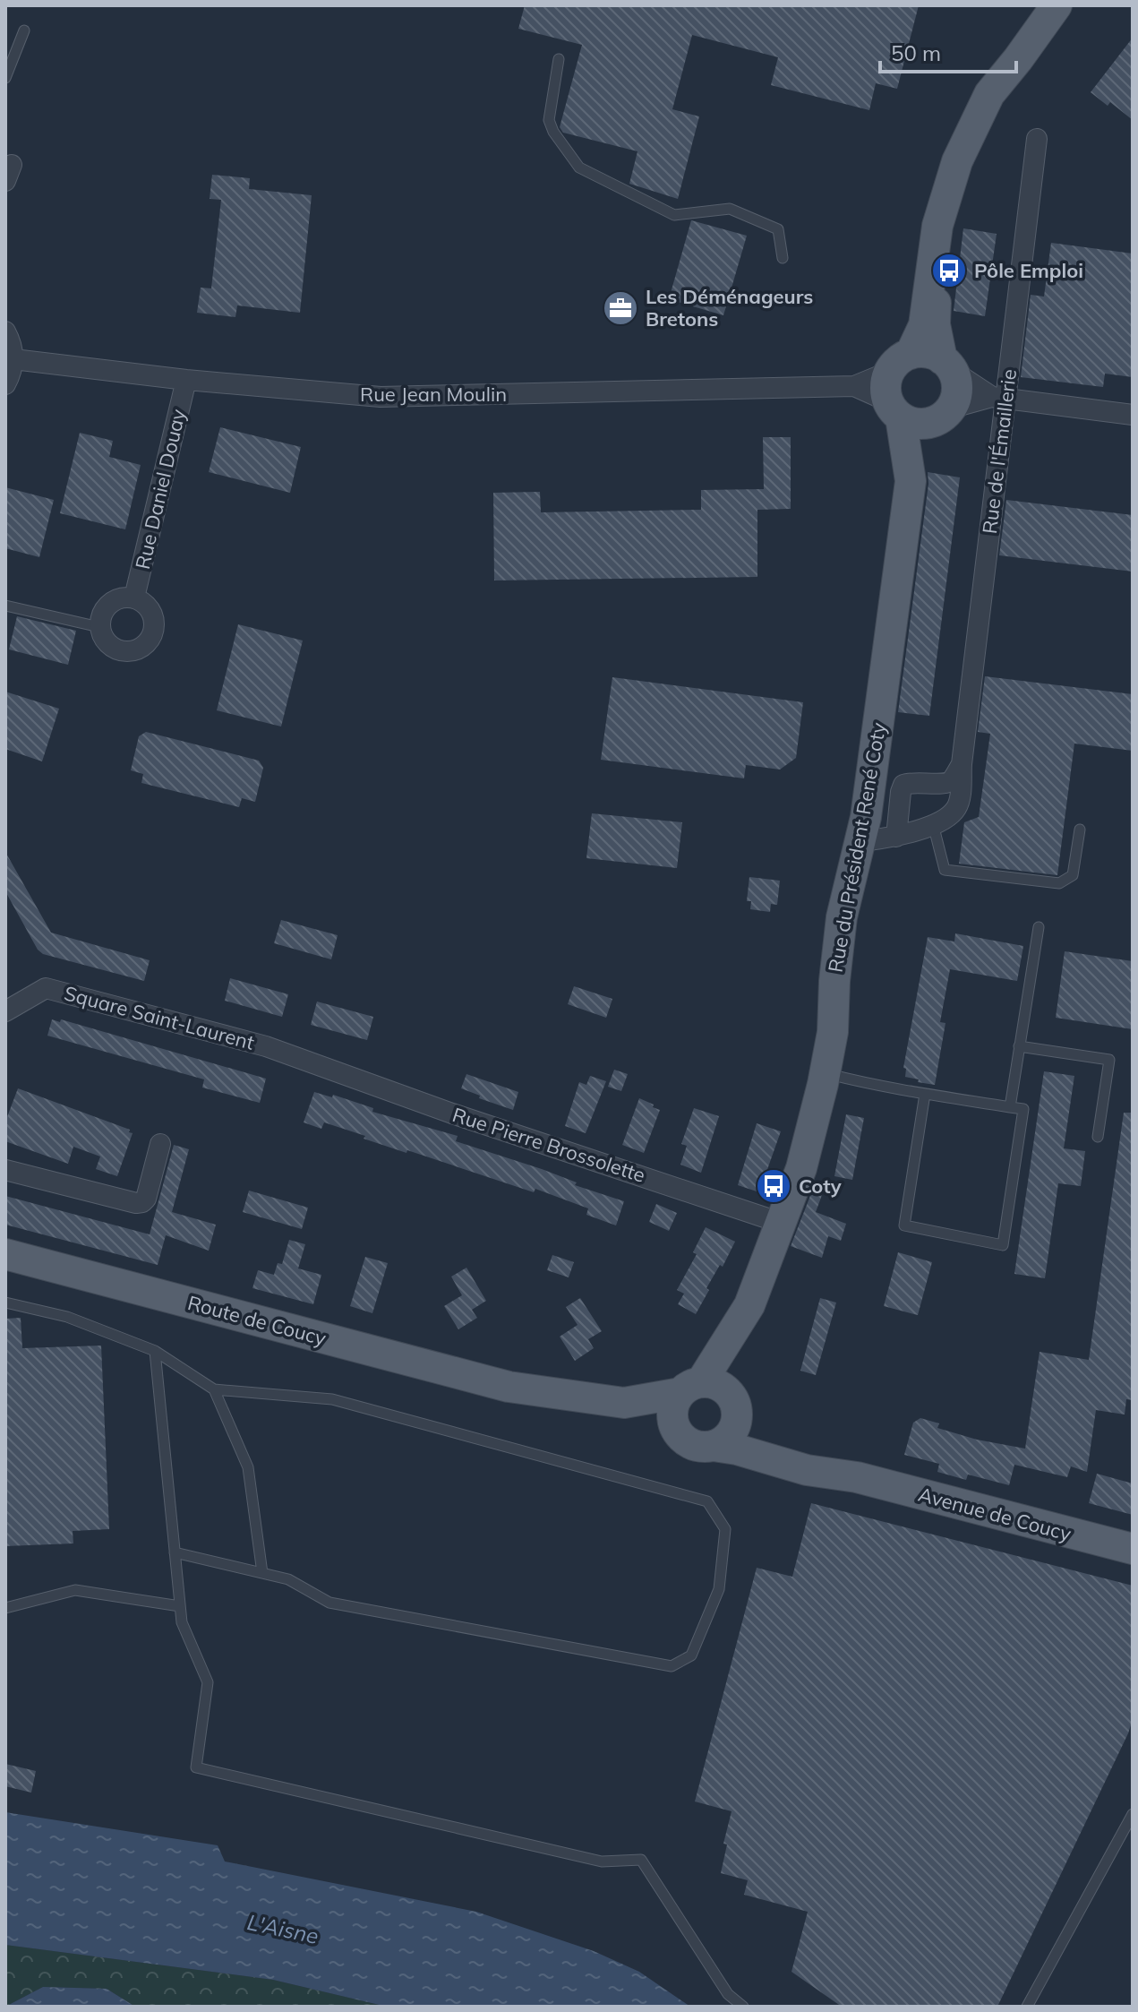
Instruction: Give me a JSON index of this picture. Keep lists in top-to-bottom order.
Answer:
{
  "streets": {
    "main road": ["Rue du Président René Coty", "Route de Coucy", "Avenue de Coucy"],
    "street": [
      "Rue Jean Moulin",
      "Rue de l'Émaillerie",
      "Rue Daniel Douay",
      "Square Saint-Laurent",
      "Rue Pierre Brossolette"
    ]
  },
  "crossings": [
    ["Rue Jean Moulin", "Rue Daniel Douay"],
    ["Rue Jean Moulin", "Rue du Président René Coty"],
    ["Rue de l'Émaillerie", "Rue du Président René Coty"],
    ["Rue du Président René Coty", "Rue Pierre Brossolette"],
    ["Rue du Président René Coty", "Route de Coucy"],
    ["Rue du Président René Coty", "Avenue de Coucy"],
    ["Square Saint-Laurent", "Rue Pierre Brossolette"],
    ["Route de Coucy", "Avenue de Coucy"]
  ],
  "water": ["L'Aisne"],
  "places": {
    "bus stop": ["Pôle Emploi", "Coty"],
    "office": ["Les Déménageurs Bretons"]
  },
  "scale_bar": "50 m"
}
